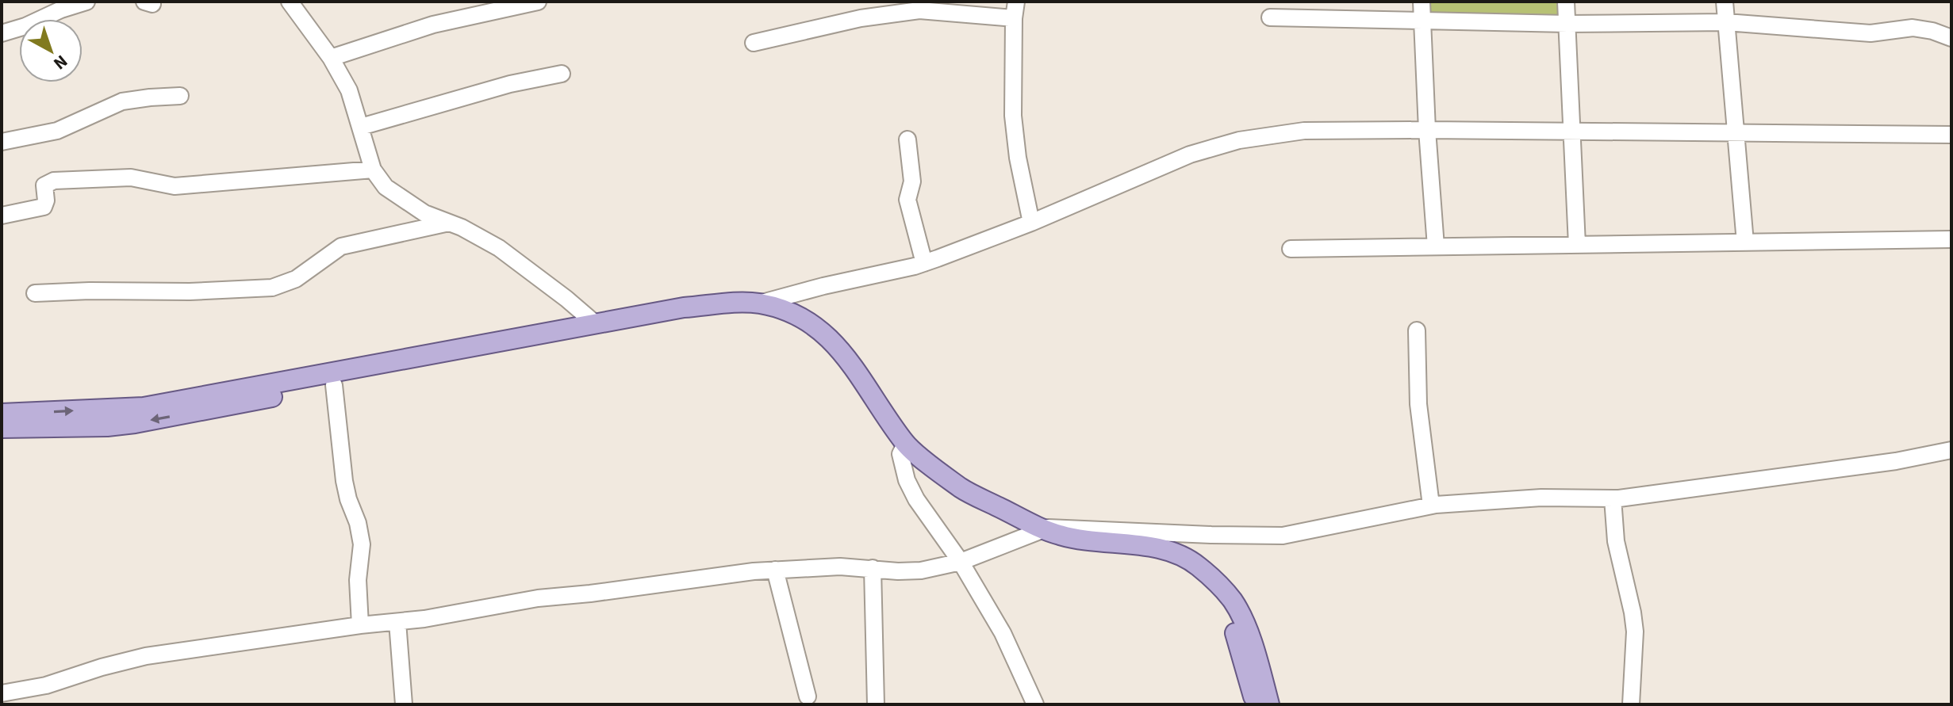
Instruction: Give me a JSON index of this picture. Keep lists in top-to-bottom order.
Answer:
{
  "north": "bottom right"
}
